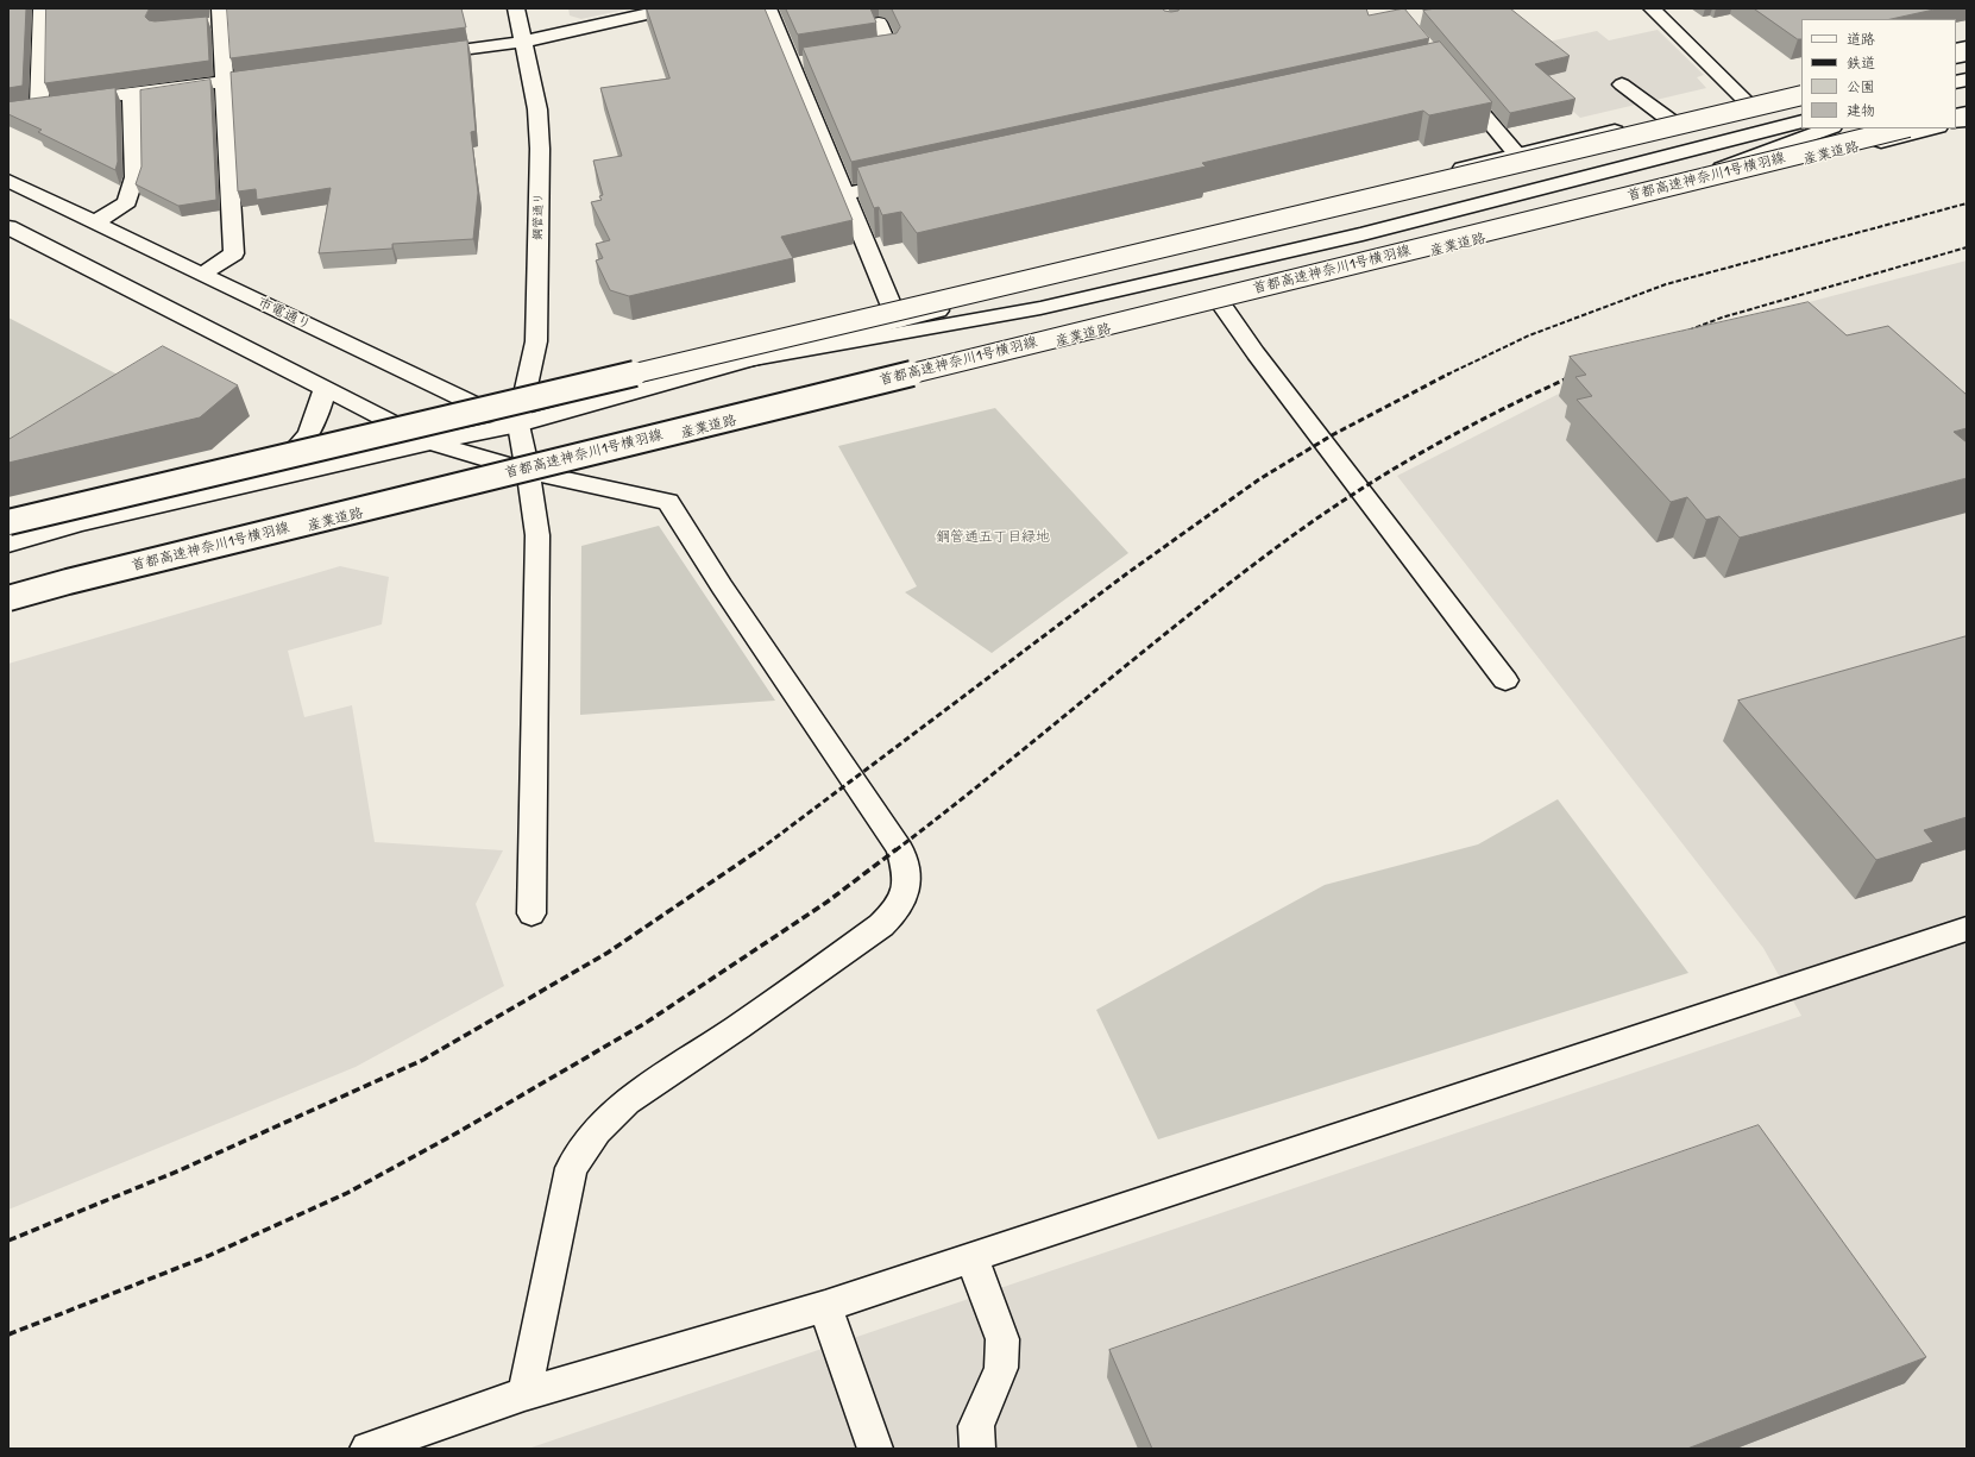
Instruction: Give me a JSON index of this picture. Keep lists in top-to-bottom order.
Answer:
{
  "streets": {
    "main road": [
      "産業道路",
      "首都高速神奈川1号横羽線",
      "鋼管通り",
      "市電通り"
    ]
  },
  "crossings": [
    ["鋼管通り", "市電通り"]
  ],
  "parks": ["鋼管通五丁目緑地"],
  "legend": [
    "道路",
    "鉄道",
    "公園",
    "建物"
  ]
}
